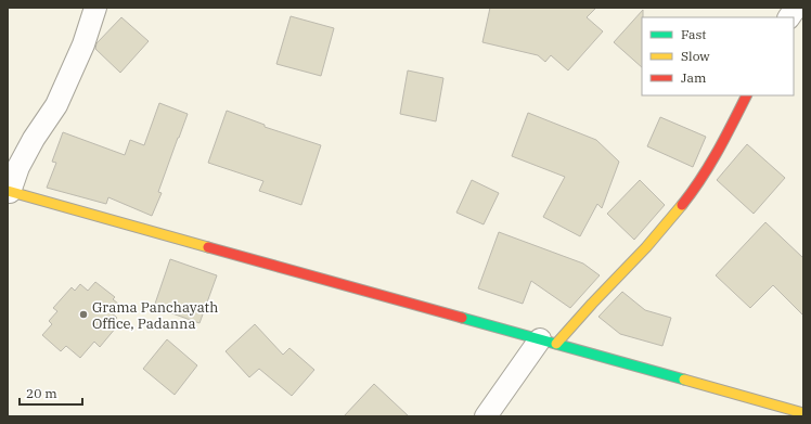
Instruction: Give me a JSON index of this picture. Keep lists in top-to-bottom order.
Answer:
{
  "places": ["Grama Panchayath Office, Padanna"],
  "legend": ["Fast", "Slow", "Jam"],
  "scale_bar": "20 m"
}
